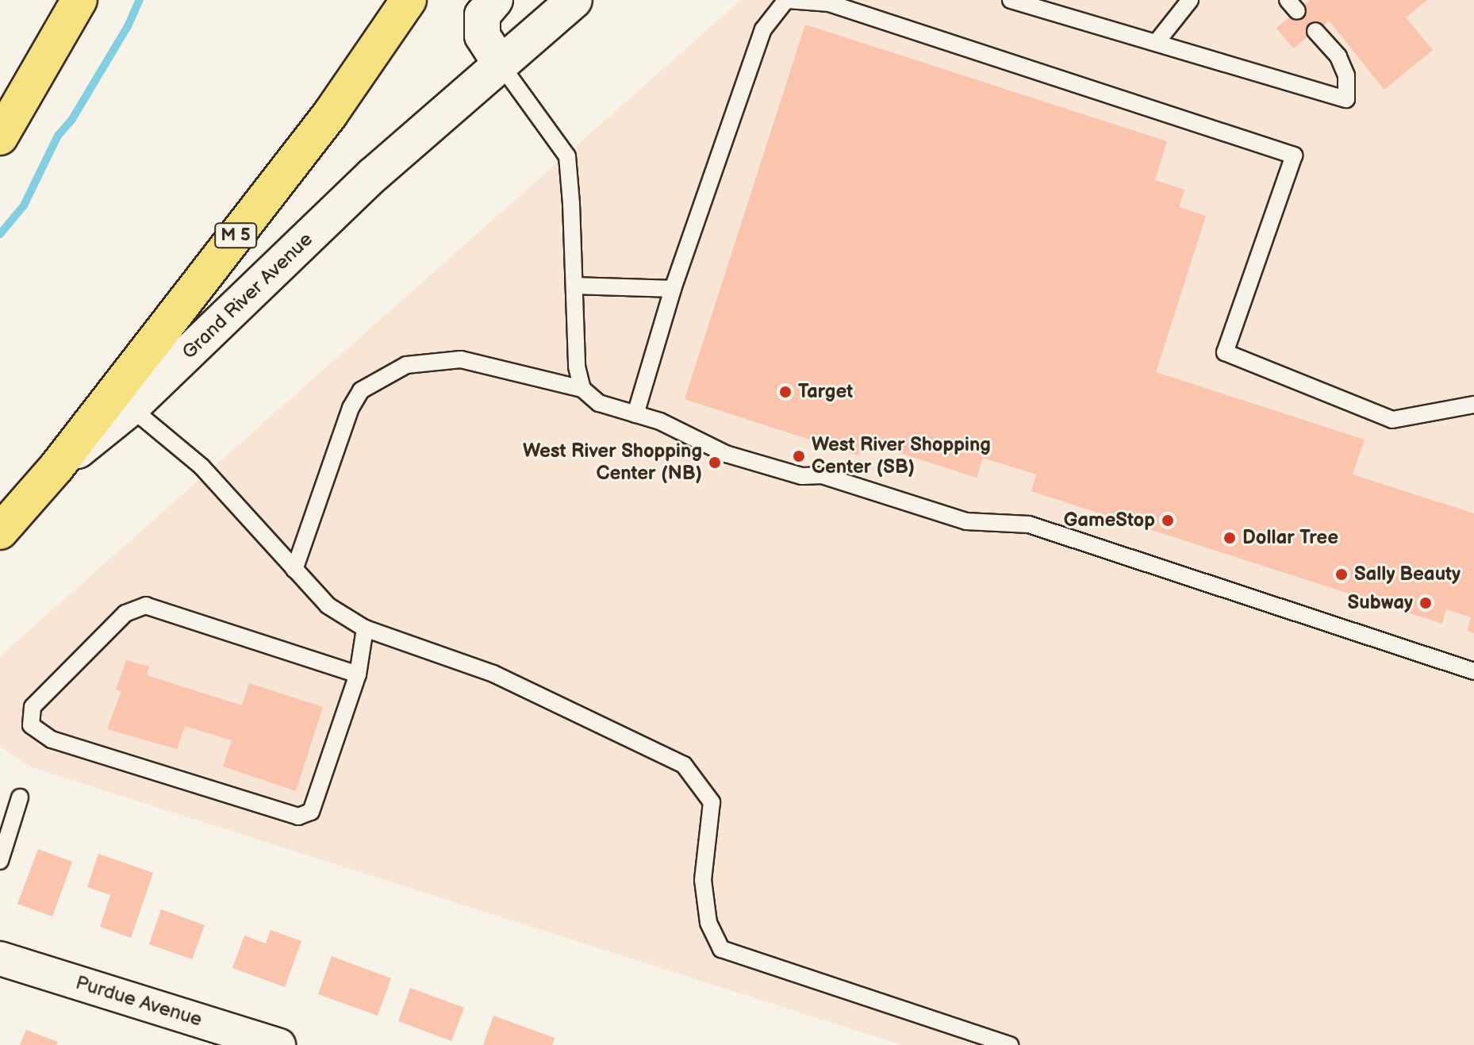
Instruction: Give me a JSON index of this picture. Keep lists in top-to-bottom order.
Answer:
{
  "streets": {
    "highway": ["M 5", "Grand River Avenue"],
    "street": ["Purdue Avenue"]
  },
  "crossings": [
    ["M 5", "Grand River Avenue"]
  ],
  "places": [
    "Target",
    "West River Shopping Center (SB)",
    "West River Shopping Center (NB)",
    "GameStop",
    "Dollar Tree",
    "Sally Beauty",
    "Subway"
  ]
}
